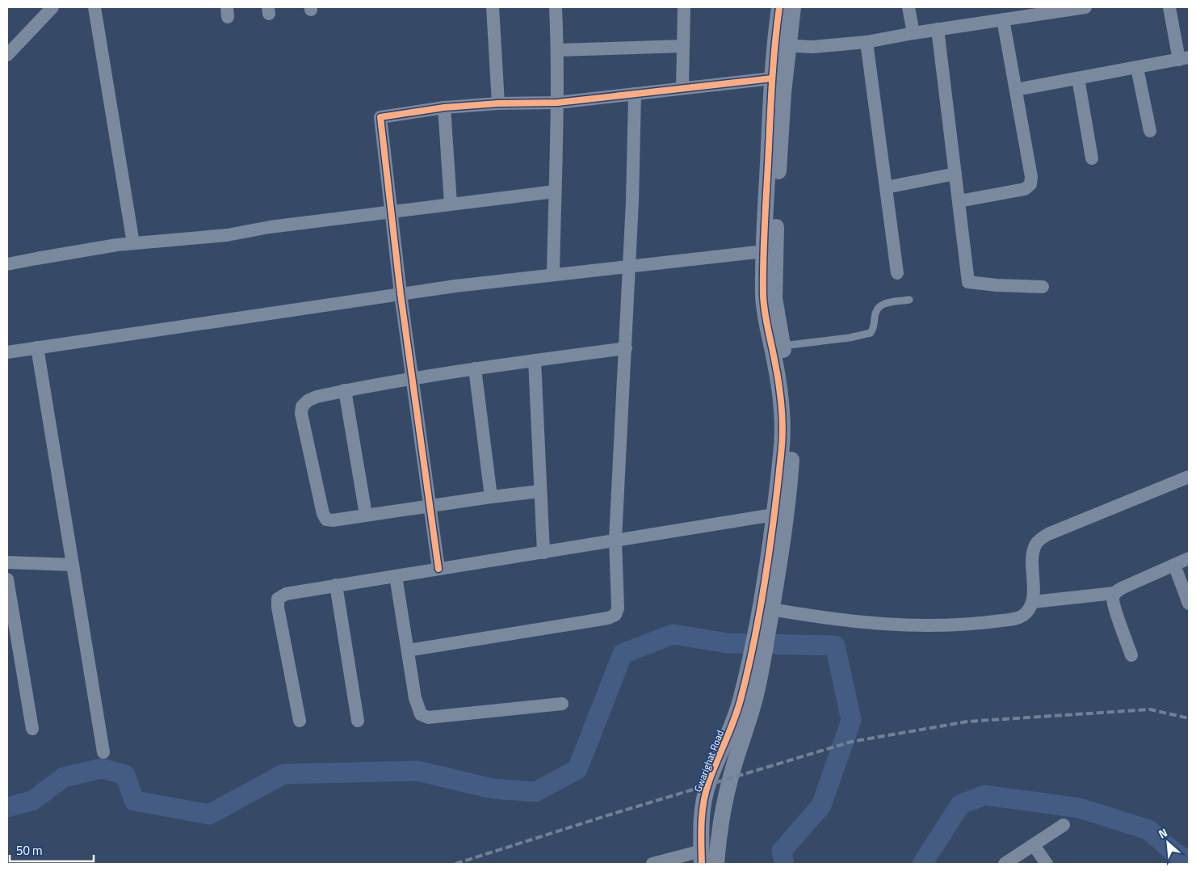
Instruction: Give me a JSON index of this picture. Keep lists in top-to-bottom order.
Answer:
{
  "streets": {
    "street": ["Gwarighat Road"]
  },
  "scale_bar": "50 m",
  "north": "top left"
}
